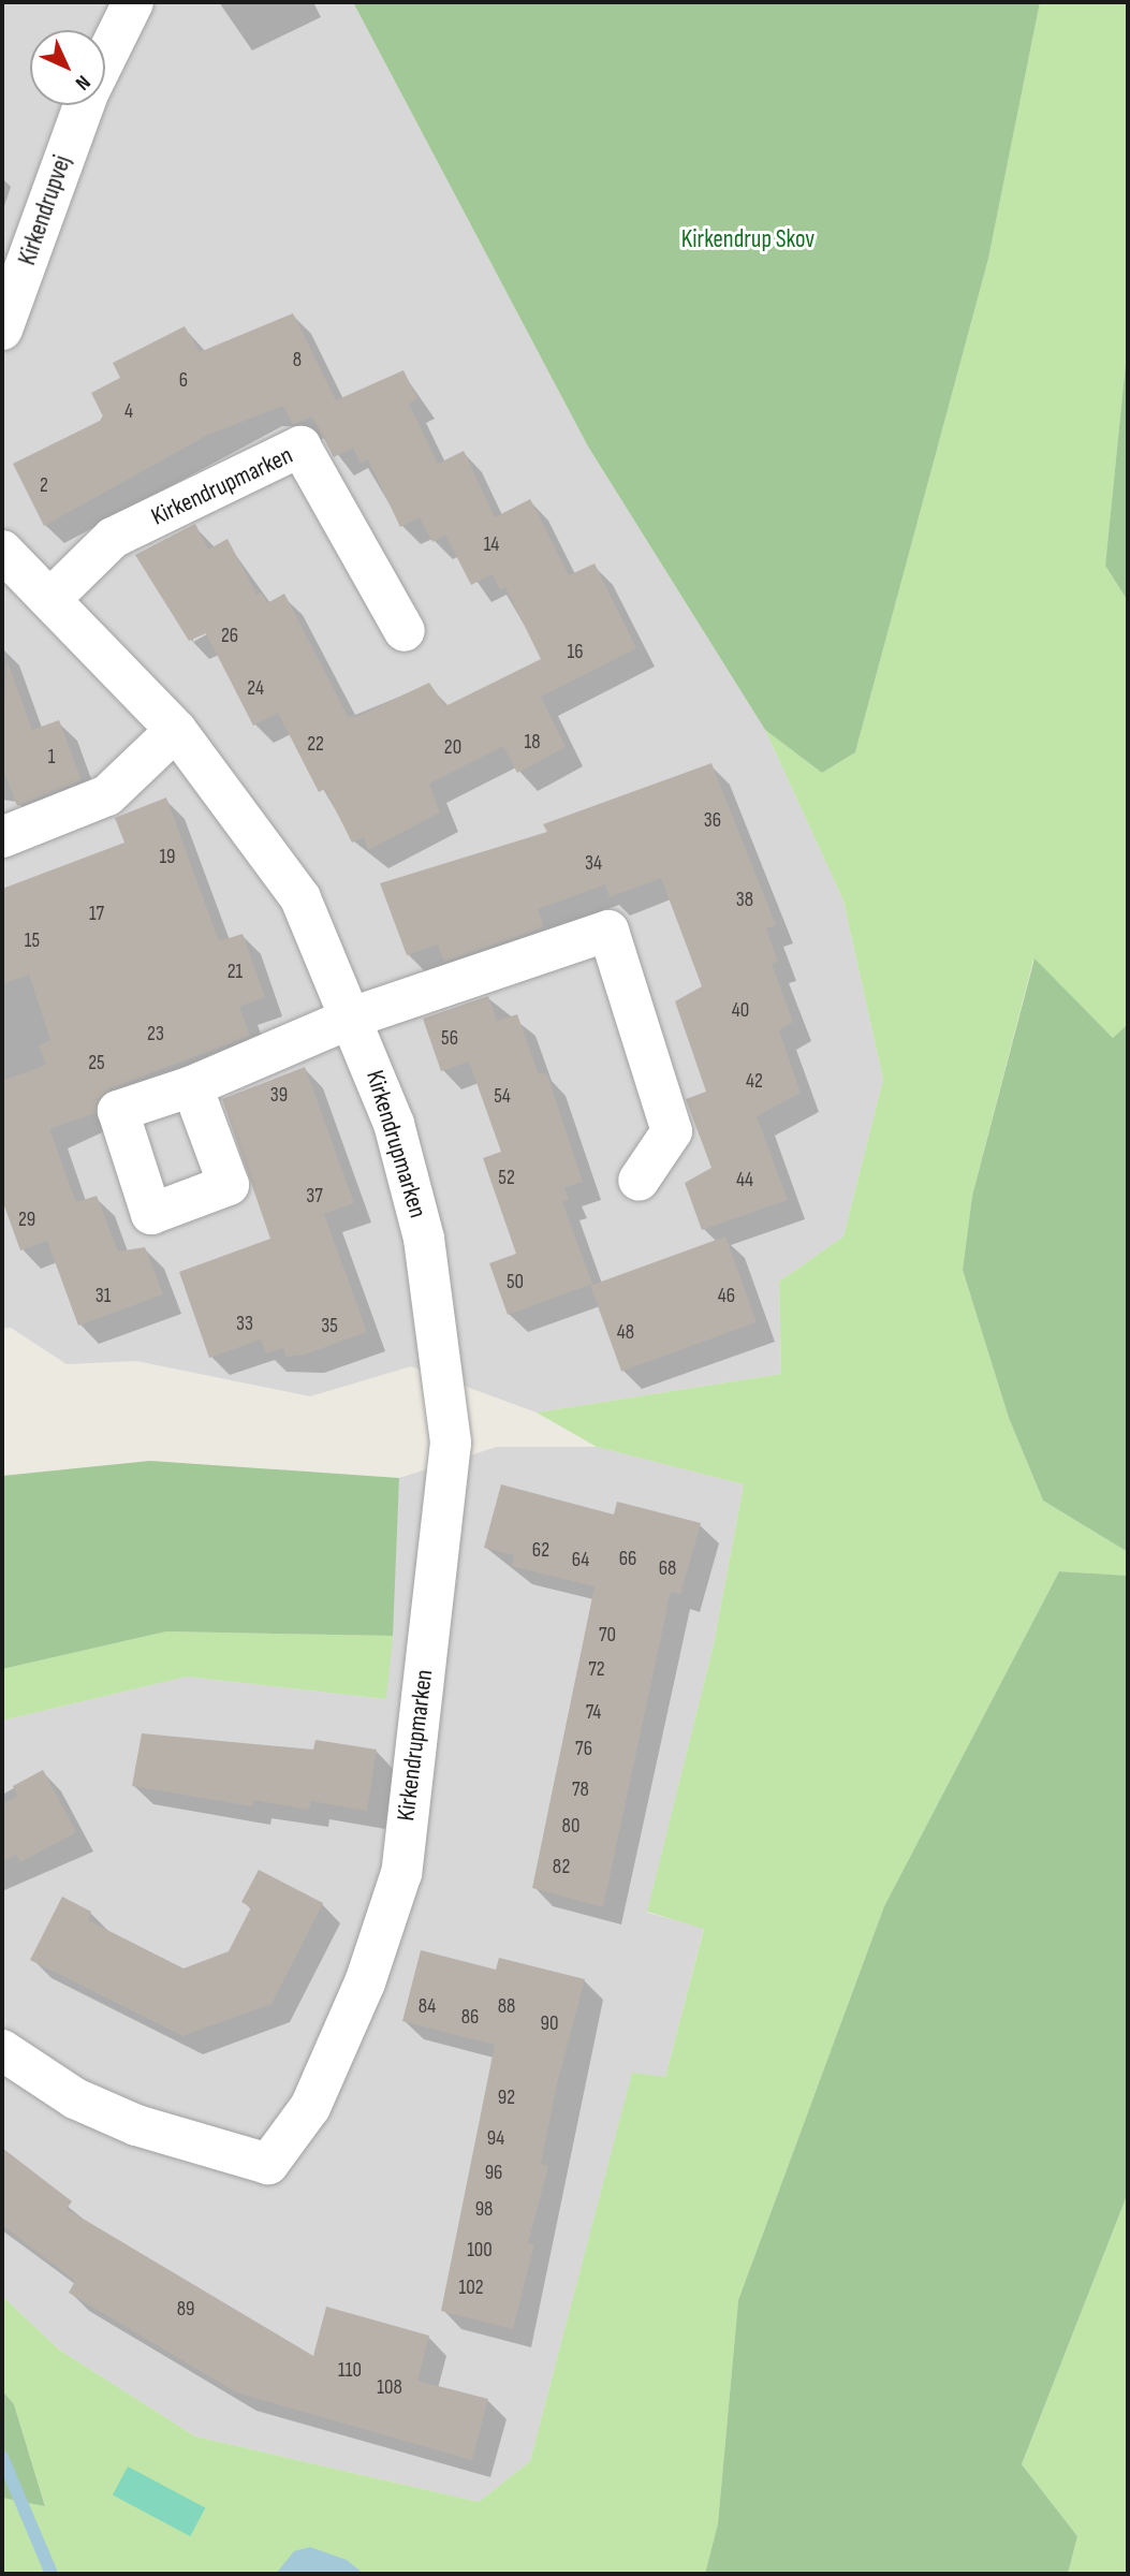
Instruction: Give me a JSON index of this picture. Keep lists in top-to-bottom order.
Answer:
{
  "streets": {
    "street": ["Kirkendrupvej", "Kirkendrupmarken"]
  },
  "parks": ["Kirkendrup Skov"],
  "house_numbers": [
    "8",
    "6",
    "4",
    "2",
    "14",
    "26",
    "16",
    "24",
    "18",
    "22",
    "20",
    "1",
    "36",
    "19",
    "34",
    "38",
    "17",
    "15",
    "21",
    "40",
    "23",
    "56",
    "25",
    "42",
    "39",
    "54",
    "52",
    "44",
    "37",
    "29",
    "50",
    "31",
    "46",
    "33",
    "35",
    "48",
    "62",
    "66",
    "64",
    "68",
    "70",
    "72",
    "74",
    "76",
    "78",
    "80",
    "82",
    "84",
    "88",
    "86",
    "90",
    "92",
    "94",
    "96",
    "98",
    "100",
    "102",
    "89",
    "110",
    "108"
  ],
  "north": "bottom right"
}
